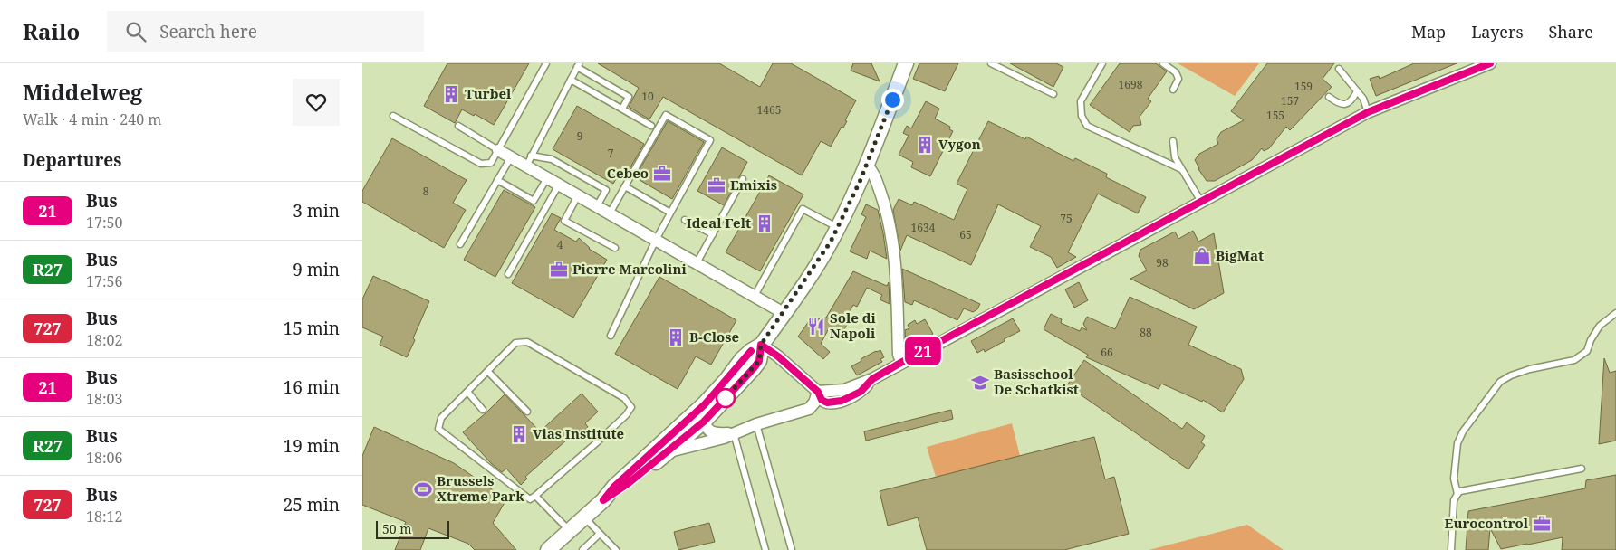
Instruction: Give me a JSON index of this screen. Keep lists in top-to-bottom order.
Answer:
{
  "places": {
    "building": [
      "Turbel",
      "Vygon",
      "Ideal Felt",
      "B-Close",
      "Vias Institute"
    ],
    "office": [
      "Cebeo",
      "Emixis",
      "Pierre Marcolini",
      "Eurocontrol"
    ],
    "shop": ["BigMat"],
    "restaurant": ["Sole di Napoli"],
    "school or university": ["Basisschool De Schatkist"],
    "sports": ["Brussels Xtreme Park"]
  },
  "lines": ["bus line 21"],
  "house_numbers": [
    "1698",
    "159",
    "10",
    "157",
    "1465",
    "155",
    "9",
    "7",
    "8",
    "75",
    "1634",
    "65",
    "4",
    "98",
    "88",
    "66"
  ],
  "scale_bar": "50 m",
  "page": {
    "header": "Railo",
    "search": "Search here",
    "nav": ["Map", "Layers", "Share"],
    "heading": [
      ["Middelweg", "Walk · 4 min · 240 m"],
      "Departures"
    ],
    "on_map": "21",
    "list": [
      {
        "mark": "21",
        "name": "Bus",
        "note": "17:50",
        "value": "3 min"
      },
      {
        "mark": "R27",
        "name": "Bus",
        "note": "17:56",
        "value": "9 min"
      },
      {
        "mark": "727",
        "name": "Bus",
        "note": "18:02",
        "value": "15 min"
      },
      {
        "mark": "21",
        "name": "Bus",
        "note": "18:03",
        "value": "16 min"
      },
      {
        "mark": "R27",
        "name": "Bus",
        "note": "18:06",
        "value": "19 min"
      },
      {
        "mark": "727",
        "name": "Bus",
        "note": "18:12",
        "value": "25 min"
      }
    ],
    "scale": "50 m"
  }
}
